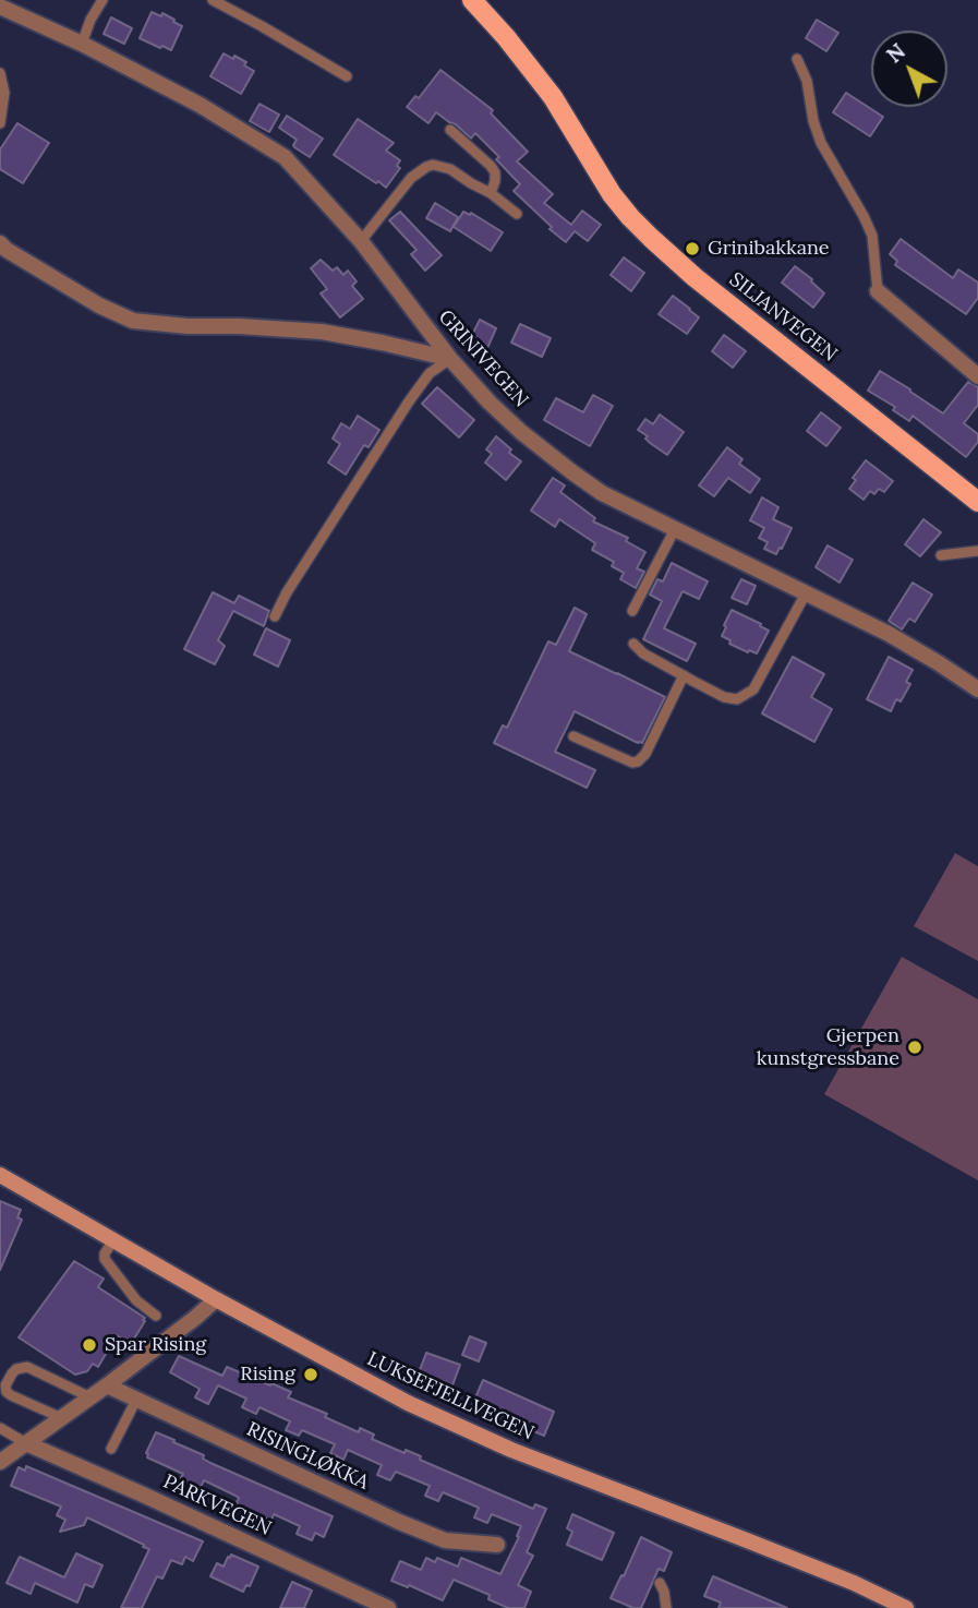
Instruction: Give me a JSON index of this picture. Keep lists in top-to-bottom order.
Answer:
{
  "streets": {
    "main road": ["SILJANVEGEN", "LUKSEFJELLVEGEN"],
    "street": ["GRINIVEGEN", "RISINGLØKKA", "PARKVEGEN"]
  },
  "places": [
    "Grinibakkane",
    "Gjerpen kunstgressbane",
    "Spar Rising",
    "Rising"
  ],
  "north": "top left"
}
